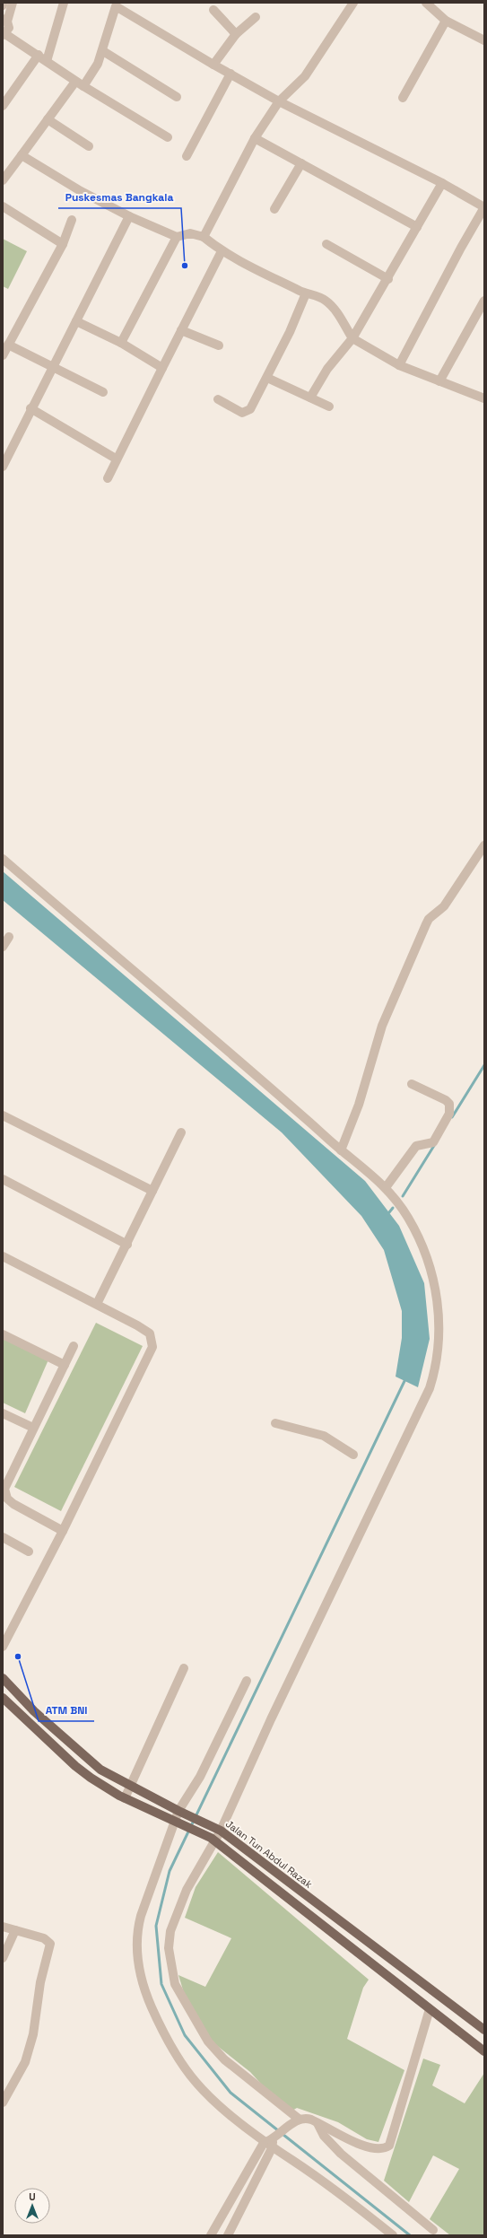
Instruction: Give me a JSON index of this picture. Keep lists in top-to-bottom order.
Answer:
{
  "streets": {
    "main road": ["Jalan Tun Abdul Razak"]
  },
  "places": ["Puskesmas Bangkala", "ATM BNI"],
  "north": "top"
}
